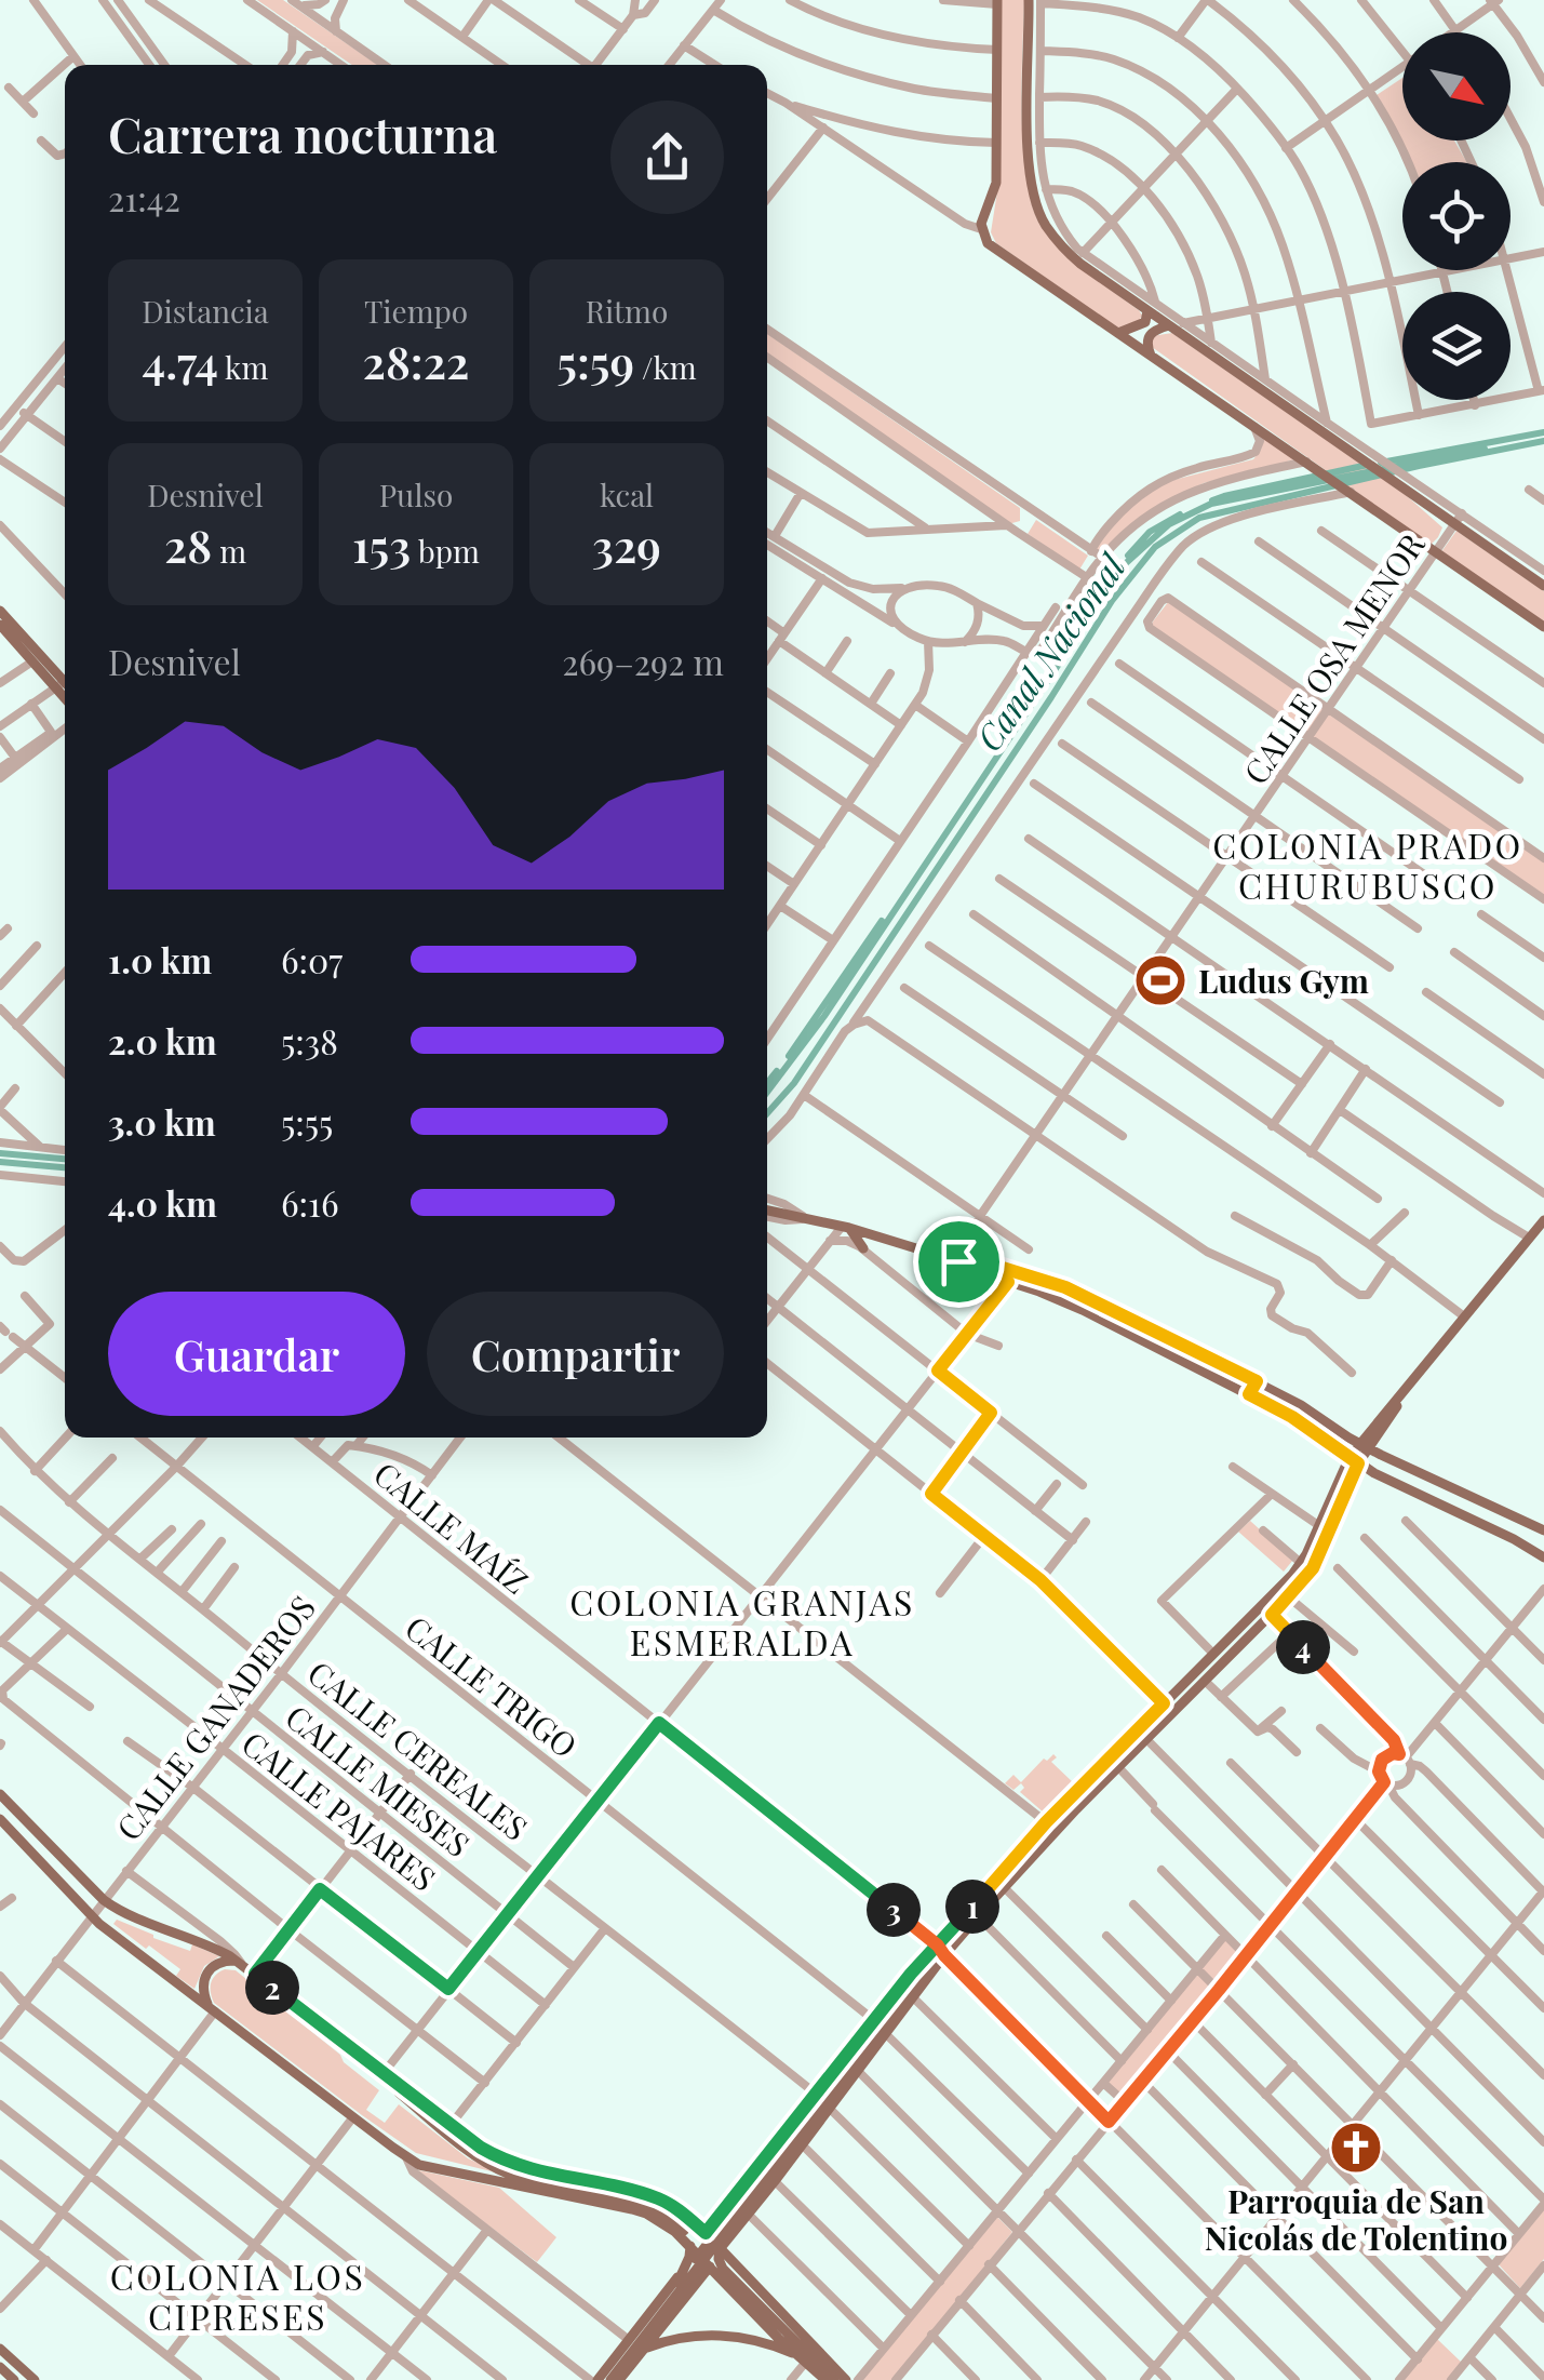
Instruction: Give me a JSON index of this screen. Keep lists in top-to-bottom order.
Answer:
{
  "streets": {
    "street": [
      "CALLE OSA MENOR",
      "CALLE MAÍZ",
      "CALLE TRIGO",
      "CALLE GANADEROS",
      "CALLE CEREALES",
      "CALLE MIESES",
      "CALLE PAJARES"
    ]
  },
  "crossings": [
    ["CALLE MAÍZ", "CALLE GANADEROS"],
    ["CALLE TRIGO", "CALLE GANADEROS"],
    ["CALLE GANADEROS", "CALLE CEREALES"],
    ["CALLE GANADEROS", "CALLE MIESES"],
    ["CALLE GANADEROS", "CALLE PAJARES"]
  ],
  "districts": ["COLONIA PRADO CHURUBUSCO", "COLONIA GRANJAS ESMERALDA", "COLONIA LOS CIPRESES"],
  "water": ["Canal Nacional"],
  "places": {
    "sports": ["Ludus Gym"],
    "church": ["Parroquia de San Nicolás de Tolentino"]
  },
  "north": "bottom right",
  "page": {
    "heading": ["Carrera nocturna", "21:42"],
    "stats": [
      ["Distancia", "4.74 km"],
      ["Tiempo", "28:22"],
      ["Ritmo", "5:59 /km"],
      ["Desnivel", "28 m"],
      ["Pulso", "153 bpm"],
      ["kcal", "329"]
    ],
    "chart": ["Desnivel", "269–292 m"],
    "list": [
      {
        "name": "1.0 km",
        "note": "6:07"
      },
      {
        "name": "2.0 km",
        "note": "5:38"
      },
      {
        "name": "3.0 km",
        "note": "5:55"
      },
      {
        "name": "4.0 km",
        "note": "6:16"
      }
    ],
    "buttons": ["Guardar", "Compartir"],
    "pins": [
      "4",
      "1",
      "3",
      "2"
    ]
  }
}
